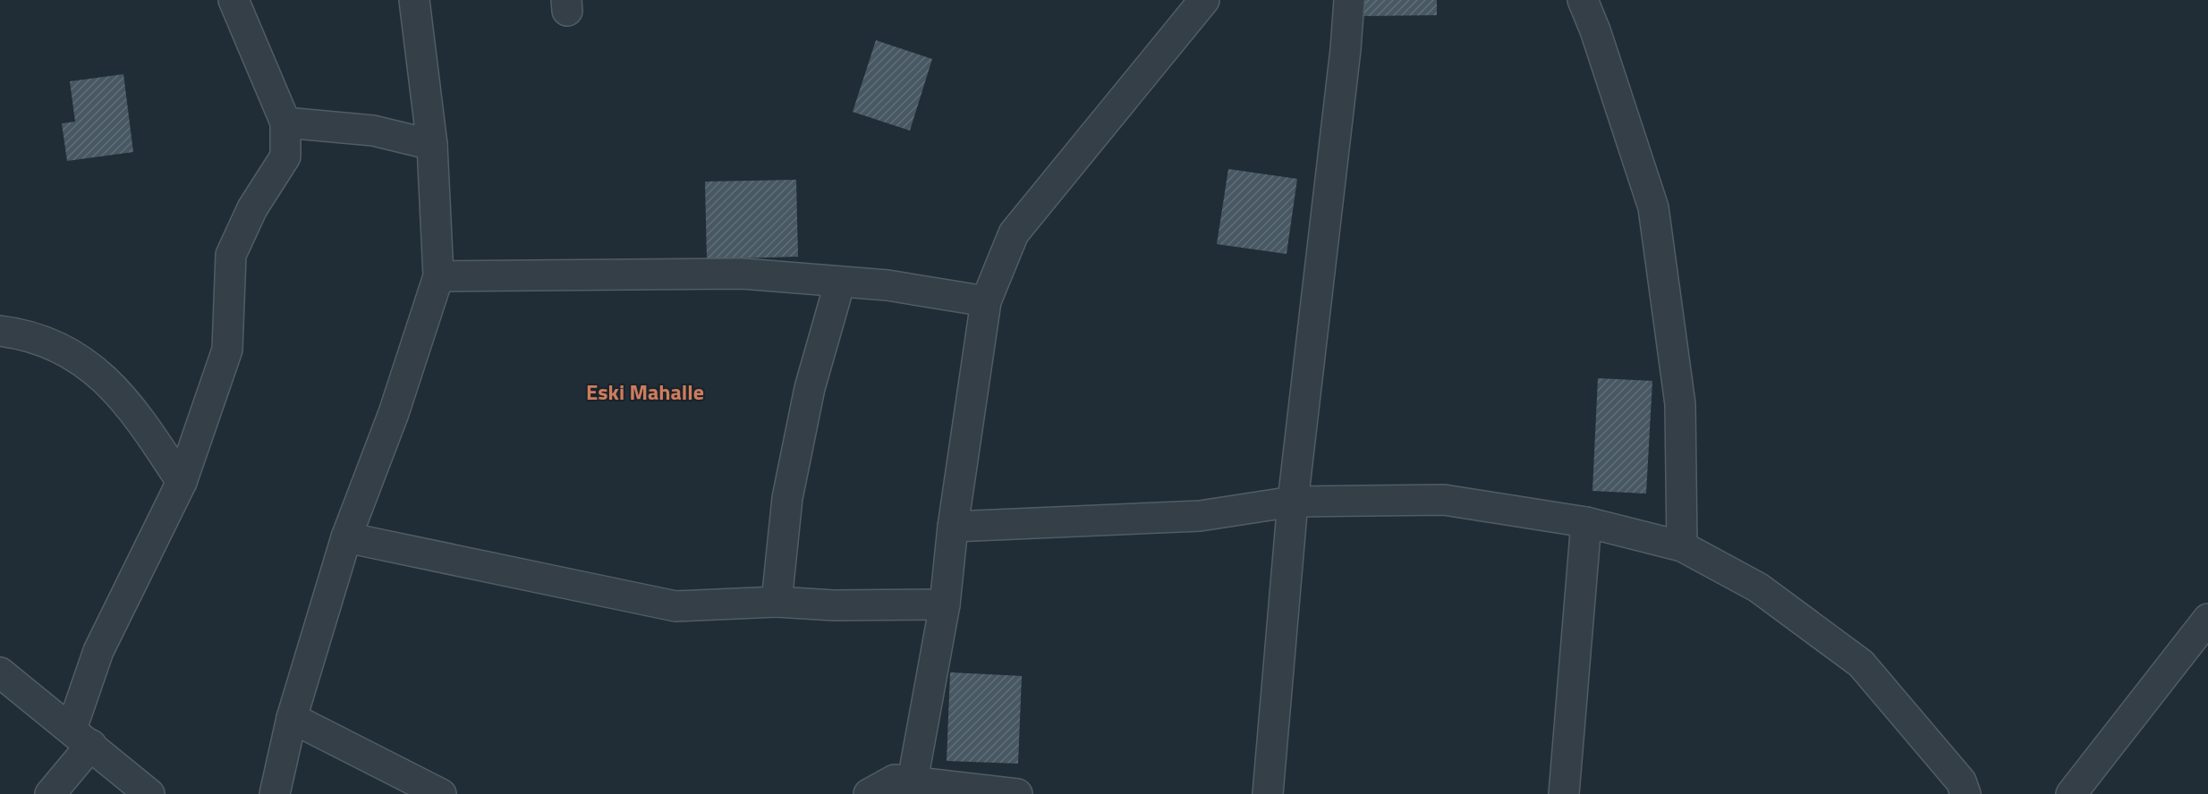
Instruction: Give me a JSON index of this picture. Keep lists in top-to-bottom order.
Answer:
{
  "districts": ["Eski Mahalle"]
}
